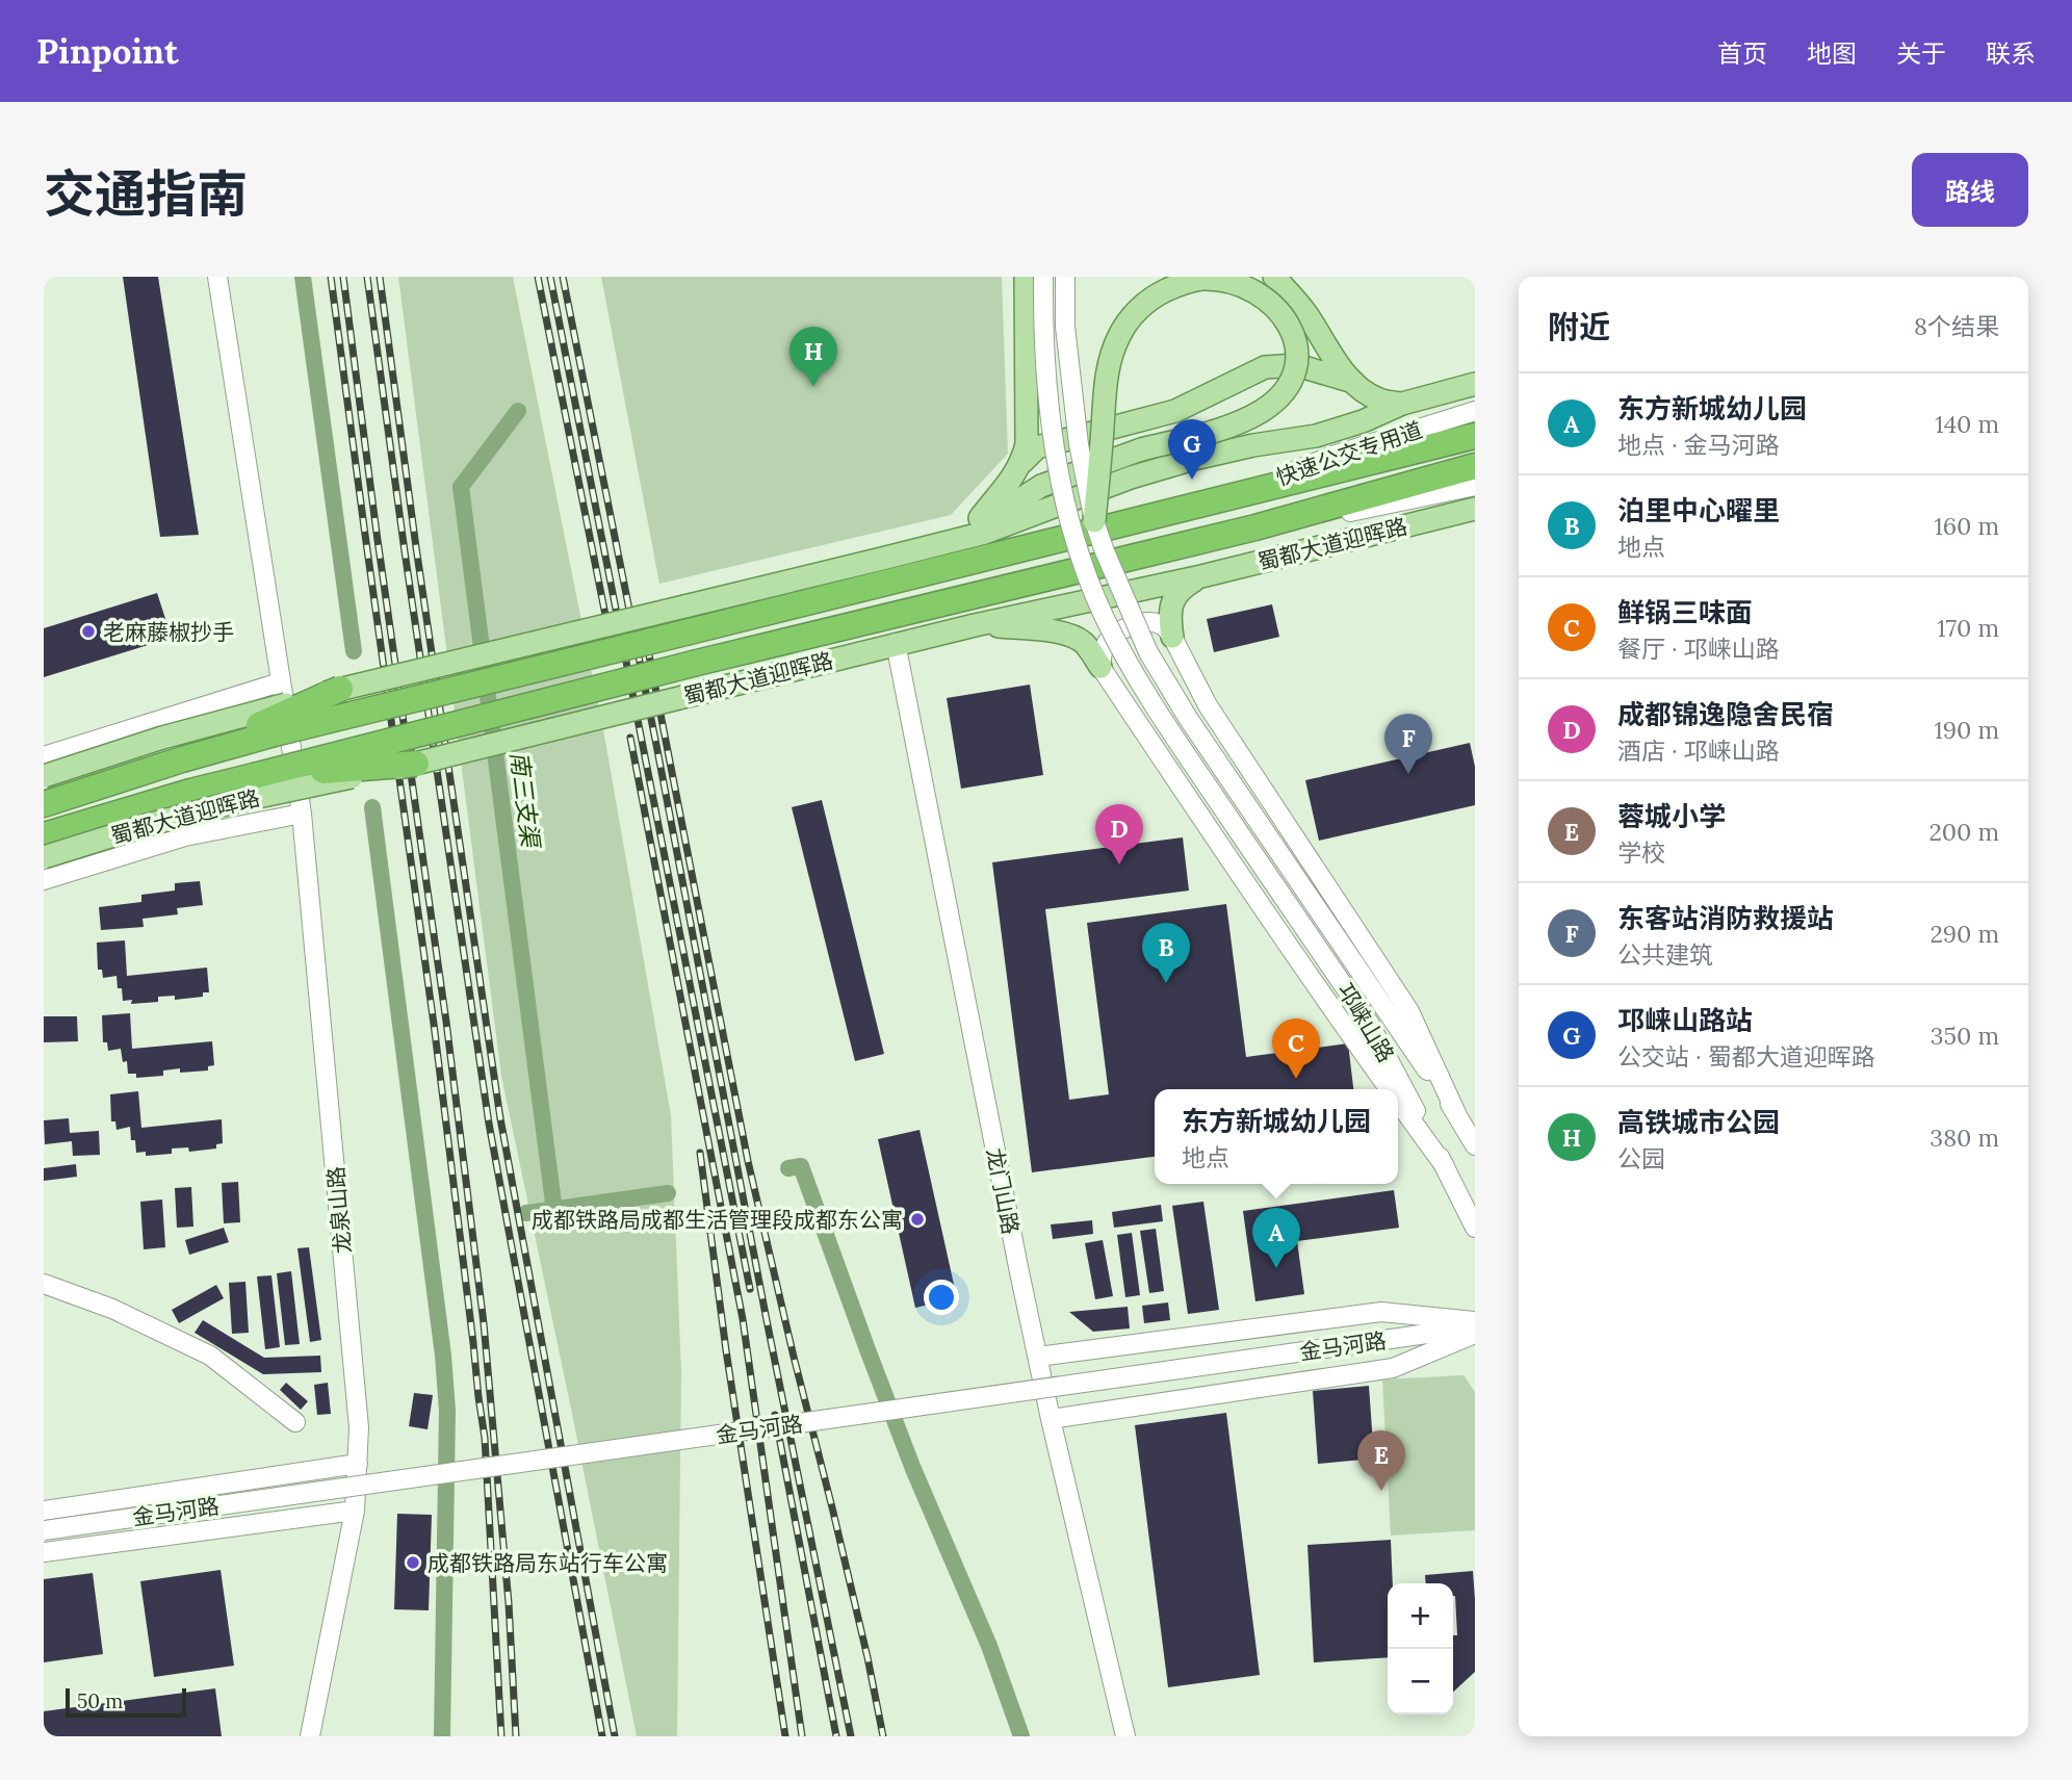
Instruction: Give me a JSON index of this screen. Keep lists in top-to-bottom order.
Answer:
{
  "streets": {
    "highway": ["蜀都大道迎晖路"],
    "street": [
      "快速公交专用道",
      "邛崃山路",
      "龙门山路",
      "龙泉山路",
      "金马河路"
    ]
  },
  "crossings": [
    ["快速公交专用道", "蜀都大道迎晖路"],
    ["蜀都大道迎晖路", "龙门山路"]
  ],
  "water": ["南三支渠"],
  "places": ["老麻藤椒抄手", "成都铁路局成都生活管理段成都东公寓", "成都铁路局东站行车公寓"],
  "scale_bar": "50 m",
  "page": {
    "header": "Pinpoint",
    "nav": [
      "首页",
      "地图",
      "关于",
      "联系"
    ],
    "title": "交通指南",
    "buttons": "路线",
    "heading": ["附近", "8个结果"],
    "pins": [
      "H",
      "G",
      "F",
      "D",
      "B",
      "C",
      "A",
      "E"
    ],
    "list": [
      {
        "mark": "A",
        "name": "东方新城幼儿园",
        "note": "地点 · 金马河路",
        "value": "140 m"
      },
      {
        "mark": "B",
        "name": "泊里中心曜里",
        "note": "地点",
        "value": "160 m"
      },
      {
        "mark": "C",
        "name": "鲜锅三味面",
        "note": "餐厅 · 邛崃山路",
        "value": "170 m"
      },
      {
        "mark": "D",
        "name": "成都锦逸隐舍民宿",
        "note": "酒店 · 邛崃山路",
        "value": "190 m"
      },
      {
        "mark": "E",
        "name": "蓉城小学",
        "note": "学校",
        "value": "200 m"
      },
      {
        "mark": "F",
        "name": "东客站消防救援站",
        "note": "公共建筑",
        "value": "290 m"
      },
      {
        "mark": "G",
        "name": "邛崃山路站",
        "note": "公交站 · 蜀都大道迎晖路",
        "value": "350 m"
      },
      {
        "mark": "H",
        "name": "高铁城市公园",
        "note": "公园",
        "value": "380 m"
      }
    ],
    "popup": ["东方新城幼儿园", "地点"],
    "map_buttons": ["+", "−"],
    "scale": "50 m"
  }
}
